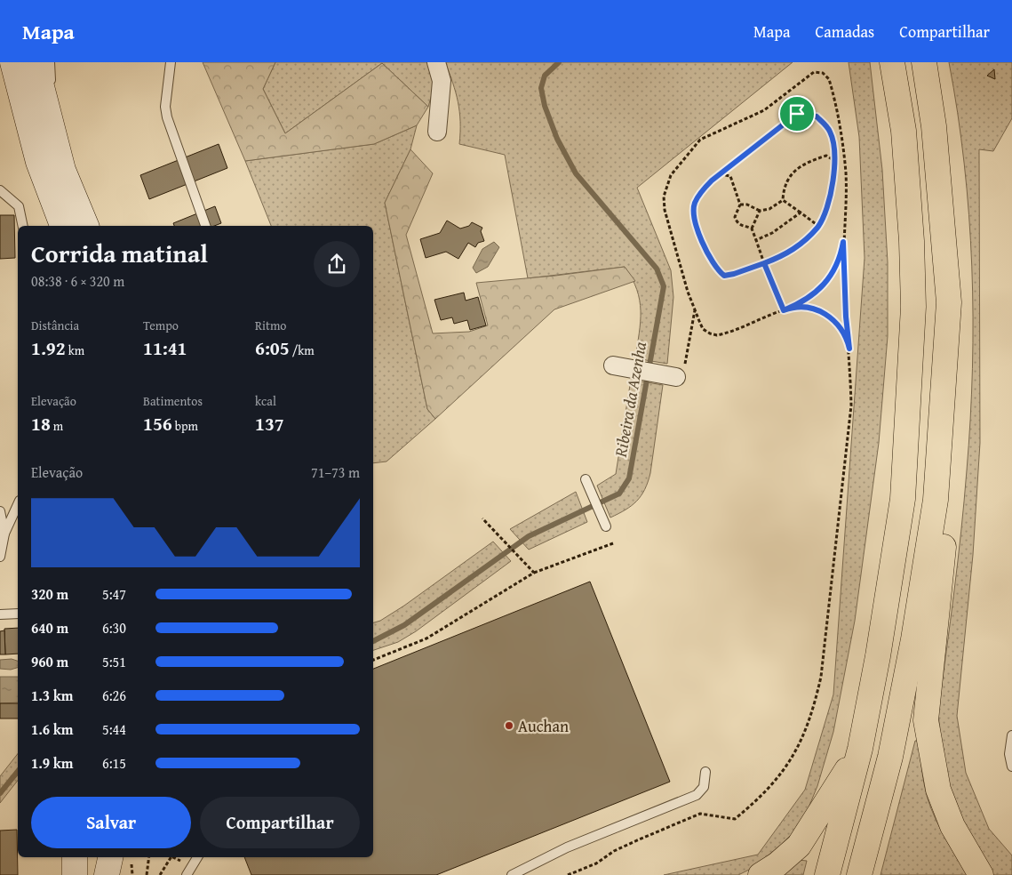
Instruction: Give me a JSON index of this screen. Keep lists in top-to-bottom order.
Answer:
{
  "water": ["Ribeira da Azenha"],
  "places": ["Auchan"],
  "page": {
    "header": "Mapa",
    "nav": ["Mapa", "Camadas", "Compartilhar"],
    "heading": ["Corrida matinal", "08:38 · 6 × 320 m"],
    "stats": [
      ["Distância", "1.92 km"],
      ["Tempo", "11:41"],
      ["Ritmo", "6:05 /km"],
      ["Elevação", "18 m"],
      ["Batimentos", "156 bpm"],
      ["kcal", "137"]
    ],
    "chart": ["Elevação", "71–73 m"],
    "list": [
      {
        "name": "320 m",
        "note": "5:47"
      },
      {
        "name": "640 m",
        "note": "6:30"
      },
      {
        "name": "960 m",
        "note": "5:51"
      },
      {
        "name": "1.3 km",
        "note": "6:26"
      },
      {
        "name": "1.6 km",
        "note": "5:44"
      },
      {
        "name": "1.9 km",
        "note": "6:15"
      }
    ],
    "buttons": ["Salvar", "Compartilhar"]
  }
}
